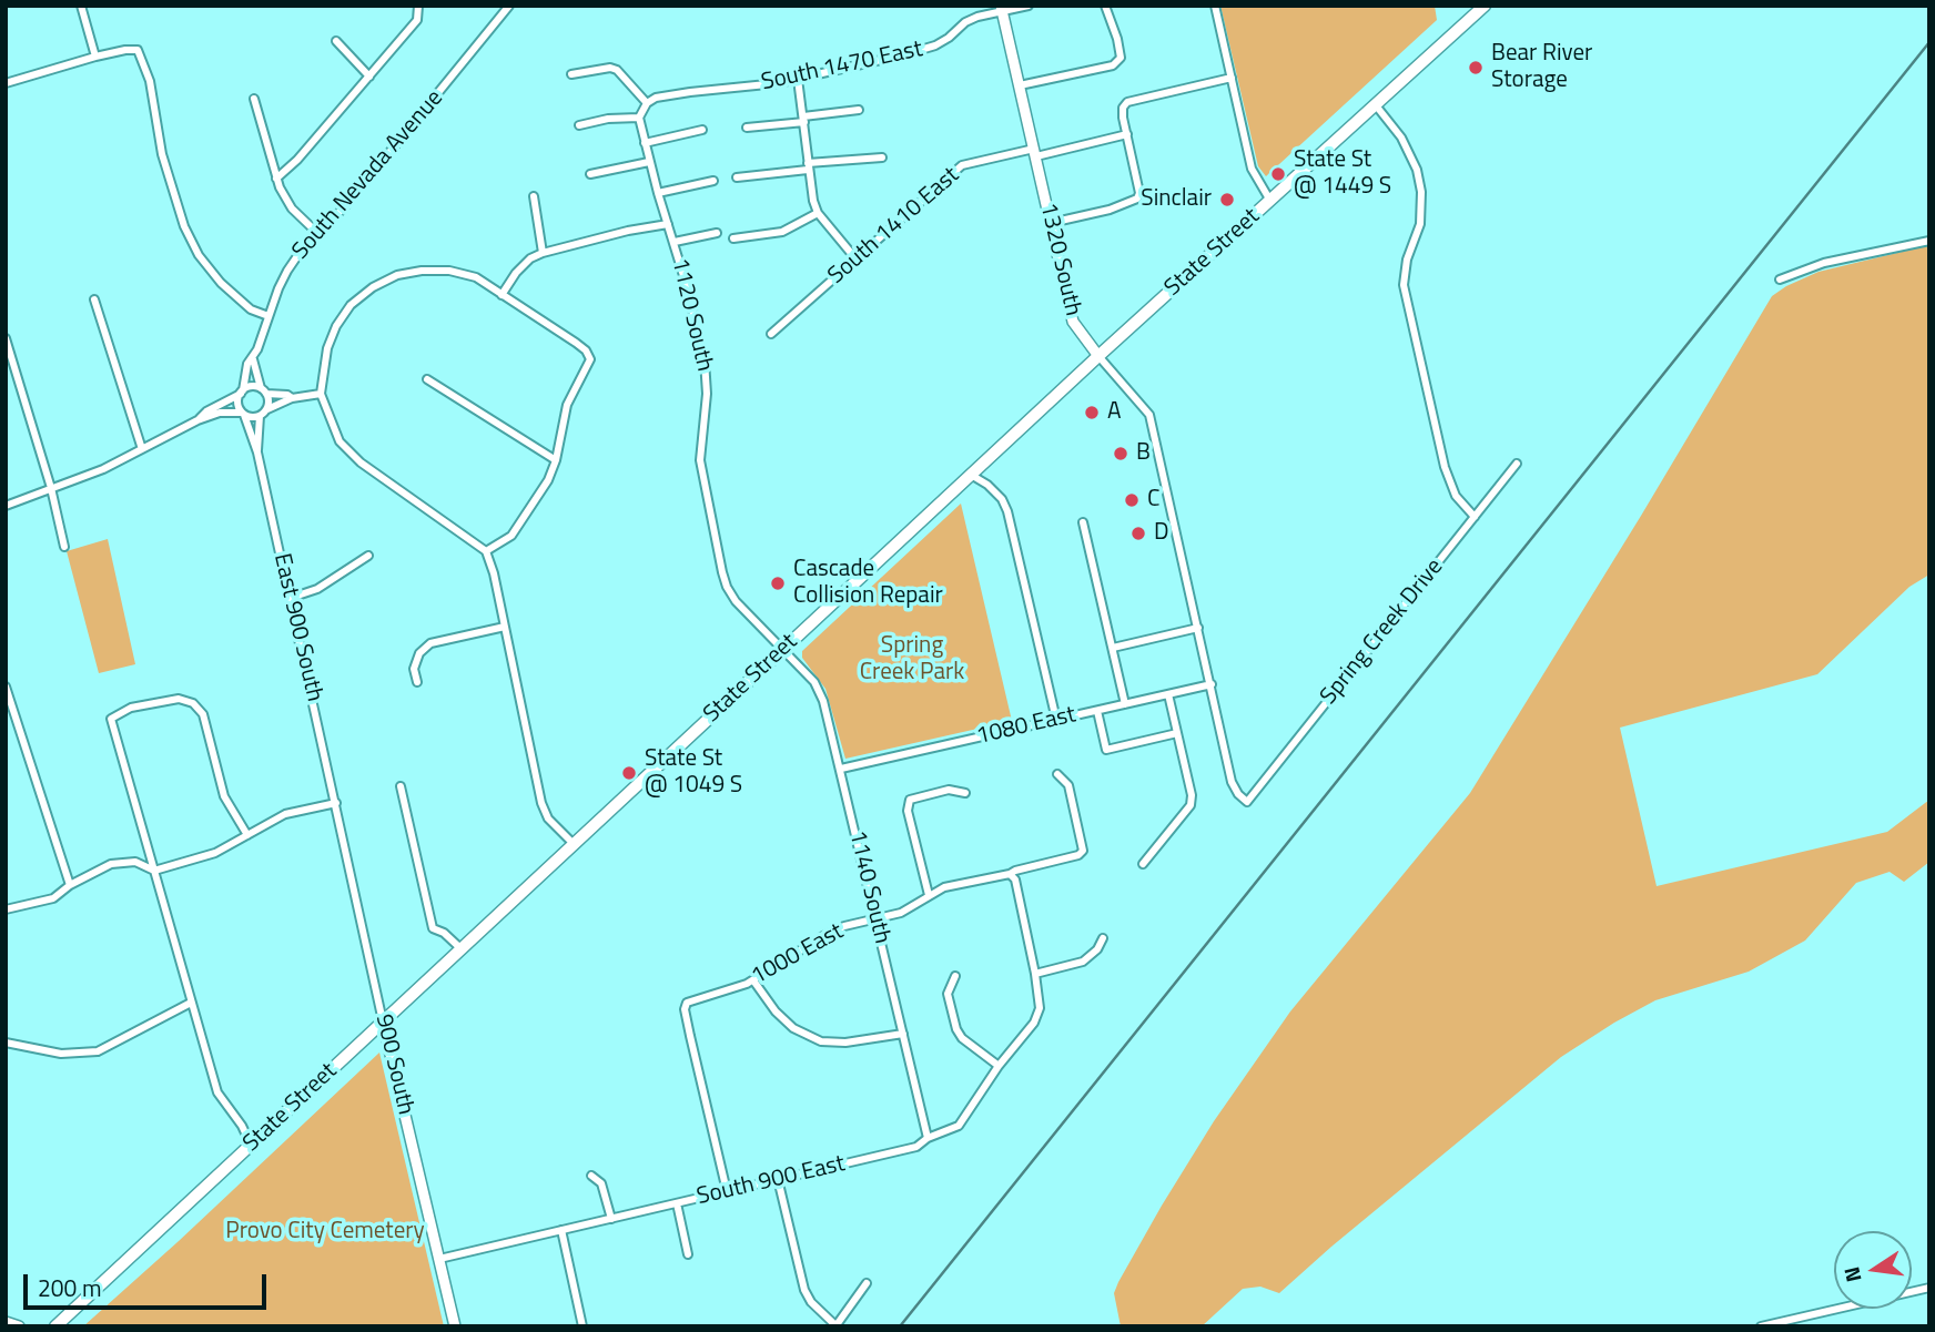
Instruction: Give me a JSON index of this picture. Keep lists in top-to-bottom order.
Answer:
{
  "streets": {
    "main road": ["State Street"],
    "street": [
      "South 1470 East",
      "South Nevada Avenue",
      "South 1410 East",
      "1320 South",
      "1120 South",
      "East 900 South",
      "Spring Creek Drive",
      "1080 East",
      "1140 South",
      "1000 East",
      "900 South",
      "South 900 East"
    ]
  },
  "crossings": [
    ["South 1470 East", "1320 South"],
    ["South Nevada Avenue", "East 900 South"],
    ["South 1410 East", "1320 South"],
    ["State Street", "1320 South"],
    ["State Street", "1120 South"],
    ["State Street", "1140 South"],
    ["State Street", "900 South"],
    ["1320 South", "Spring Creek Drive"],
    ["1320 South", "1080 East"],
    ["1120 South", "1140 South"],
    ["East 900 South", "900 South"],
    ["1080 East", "1140 South"],
    ["1140 South", "1000 East"],
    ["1140 South", "South 900 East"],
    ["1000 East", "South 900 East"],
    ["900 South", "South 900 East"]
  ],
  "parks": ["Spring Creek Park", "Provo City Cemetery"],
  "places": [
    "Bear River Storage",
    "State St @ 1449 S",
    "Sinclair",
    "A",
    "B",
    "C",
    "D",
    "Cascade Collision Repair",
    "State St @ 1049 S"
  ],
  "scale_bar": "200 m",
  "north": "left"
}
